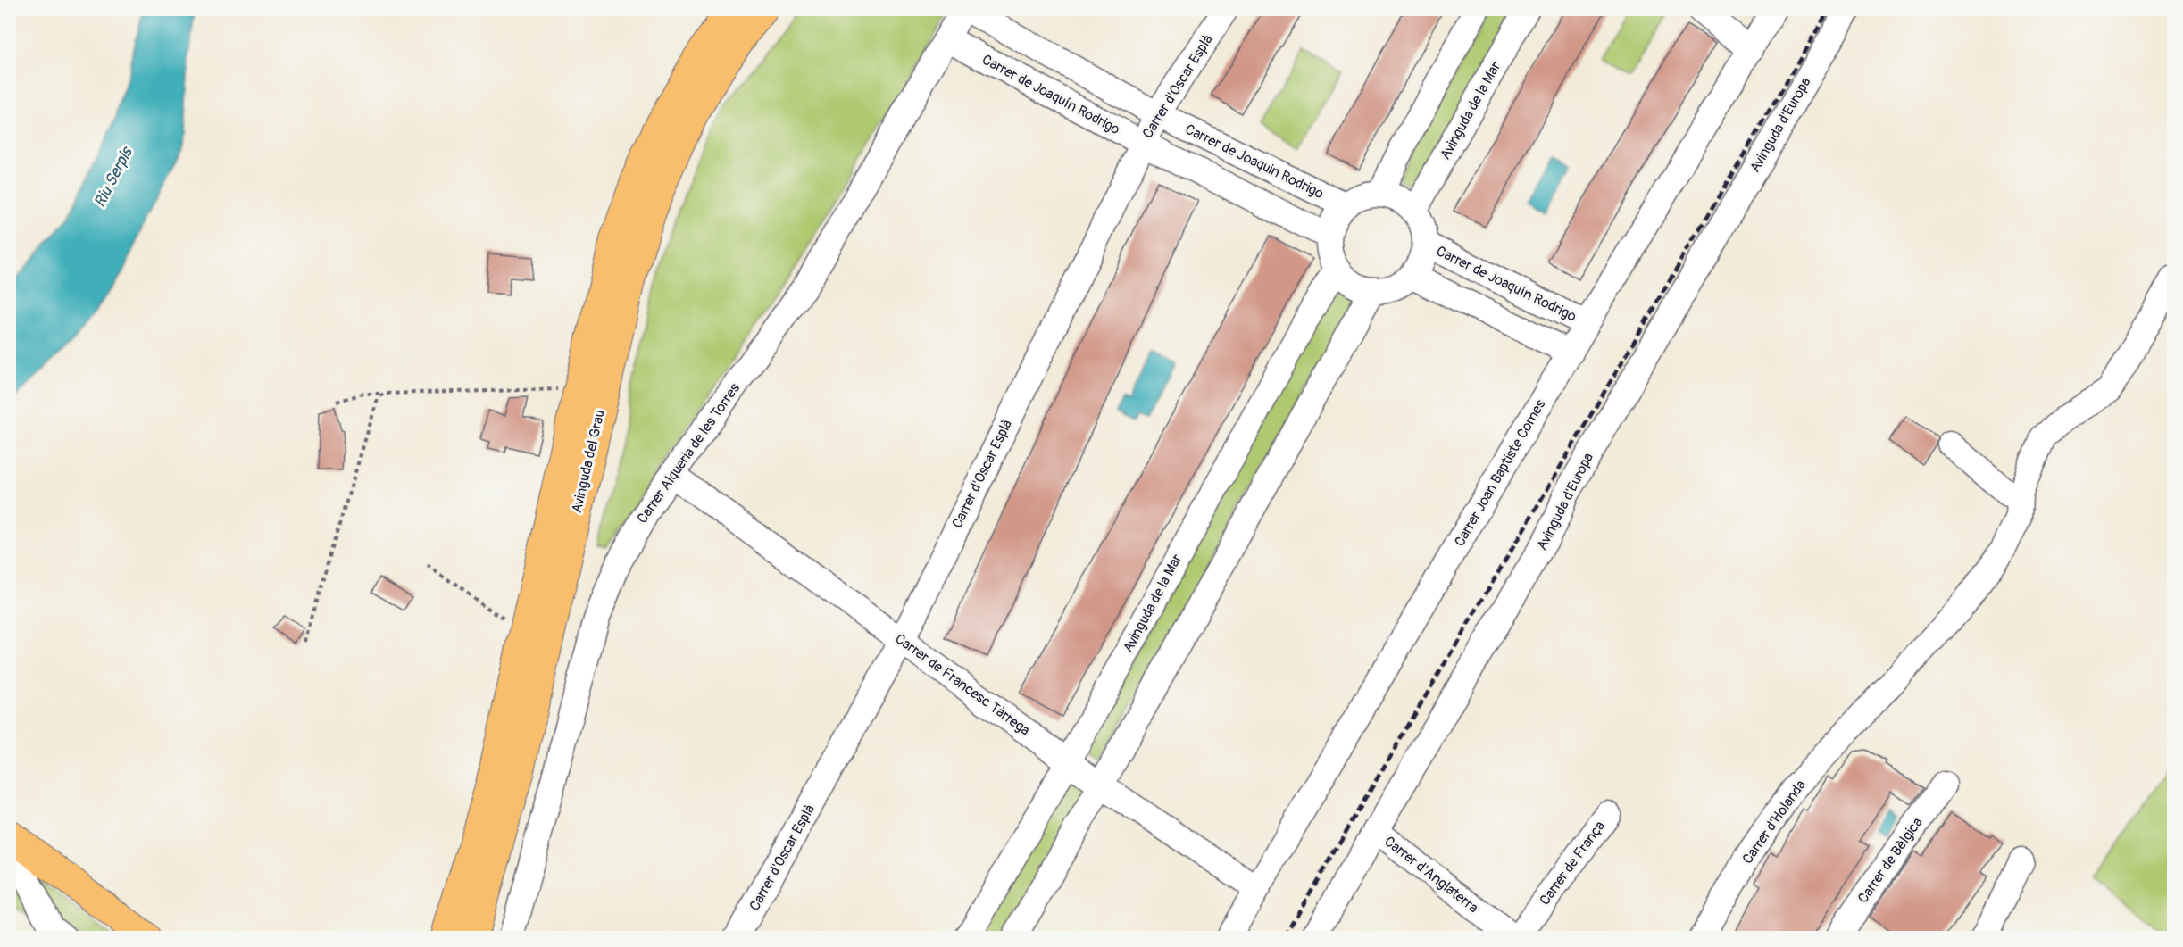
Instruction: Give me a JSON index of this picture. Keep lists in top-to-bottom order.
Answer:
{
  "streets": {
    "main road": ["Avinguda del Grau"],
    "street": [
      "Carrer d'Oscar Esplà",
      "Carrer de Joaquín Rodrigo",
      "Avinguda de la Mar",
      "Avinguda d'Europa",
      "Carrer de Joaquin Rodrigo",
      "Carrer Alqueria de les Torres",
      "Carrer Joan Baptiste Comes",
      "Carrer de Francesc Tàrrega",
      "Carrer d'Holanda",
      "Carrer de Bèlgica",
      "Carrer de França",
      "Carrer d'Anglaterra"
    ]
  },
  "crossings": [
    ["Carrer d'Oscar Esplà", "Carrer de Joaquín Rodrigo"],
    ["Carrer d'Oscar Esplà", "Carrer de Joaquin Rodrigo"],
    ["Carrer d'Oscar Esplà", "Carrer de Francesc Tàrrega"],
    ["Carrer de Joaquín Rodrigo", "Avinguda de la Mar"],
    ["Carrer de Joaquín Rodrigo", "Carrer de Joaquin Rodrigo"],
    ["Carrer de Joaquín Rodrigo", "Carrer Alqueria de les Torres"],
    ["Carrer de Joaquín Rodrigo", "Carrer Joan Baptiste Comes"],
    ["Avinguda de la Mar", "Carrer de Joaquin Rodrigo"],
    ["Avinguda de la Mar", "Carrer de Francesc Tàrrega"],
    ["Avinguda d'Europa", "Carrer d'Anglaterra"],
    ["Carrer de Joaquin Rodrigo", "Carrer Alqueria de les Torres"],
    ["Carrer Alqueria de les Torres", "Carrer de Francesc Tàrrega"],
    ["Carrer Joan Baptiste Comes", "Carrer de Francesc Tàrrega"]
  ],
  "water": ["Riu Serpis"]
}
